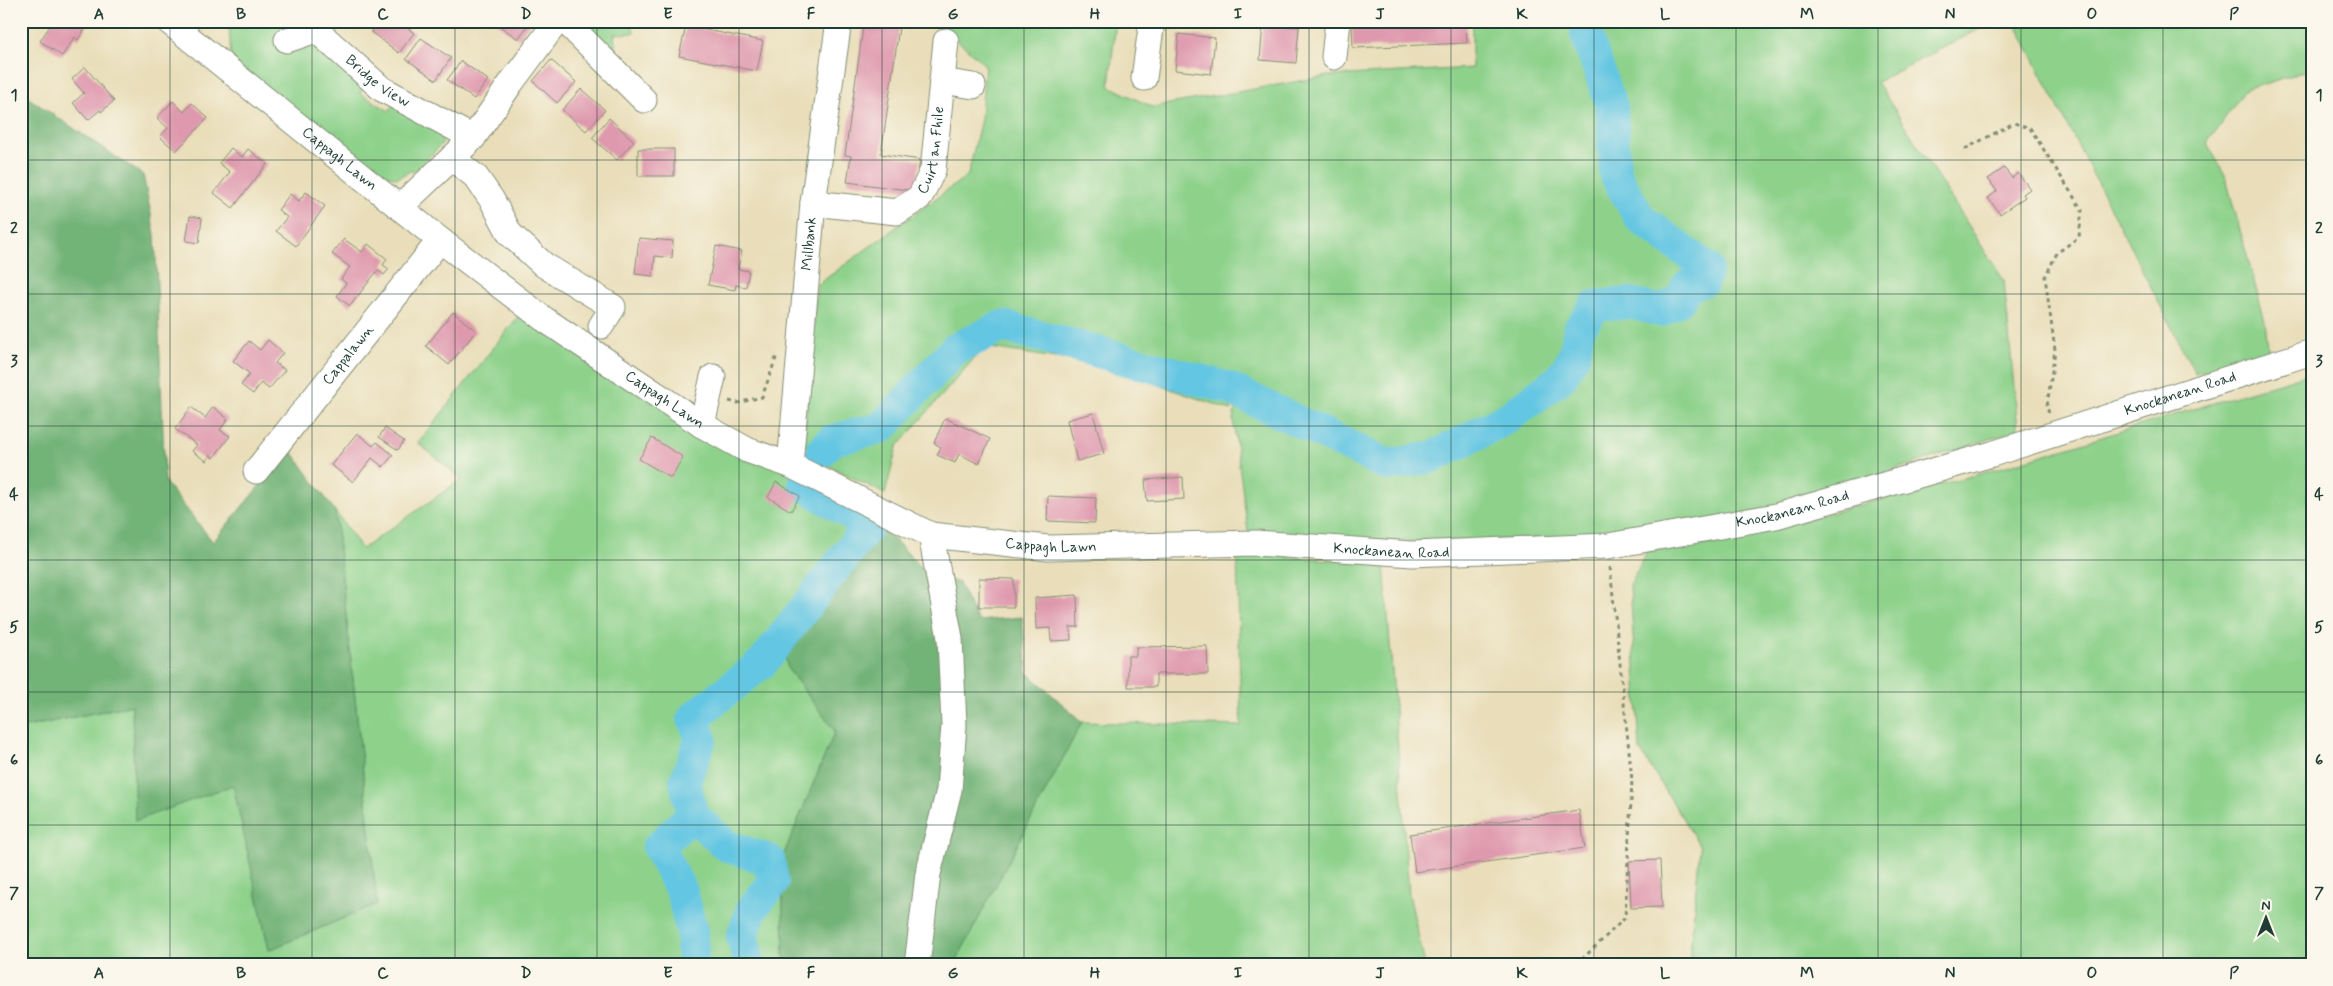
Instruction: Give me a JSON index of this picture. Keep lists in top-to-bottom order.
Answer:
{
  "streets": {
    "street": [
      "Bridge View",
      "Cuirt an Fhile",
      "Cappagh Lawn",
      "Millbank",
      "Cappalawn",
      "Knockanean Road"
    ]
  },
  "crossings": [
    ["Cuirt an Fhile", "Millbank"],
    ["Cappagh Lawn", "Millbank"],
    ["Cappagh Lawn", "Cappalawn"],
    ["Cappagh Lawn", "Knockanean Road"]
  ],
  "north": "top",
  "grid": {
    "columns": [
      "A",
      "B",
      "C",
      "D",
      "E",
      "F",
      "G",
      "H",
      "I",
      "J",
      "K",
      "L",
      "M",
      "N",
      "O",
      "P"
    ],
    "rows": [
      "1",
      "2",
      "3",
      "4",
      "5",
      "6",
      "7"
    ]
  }
}
